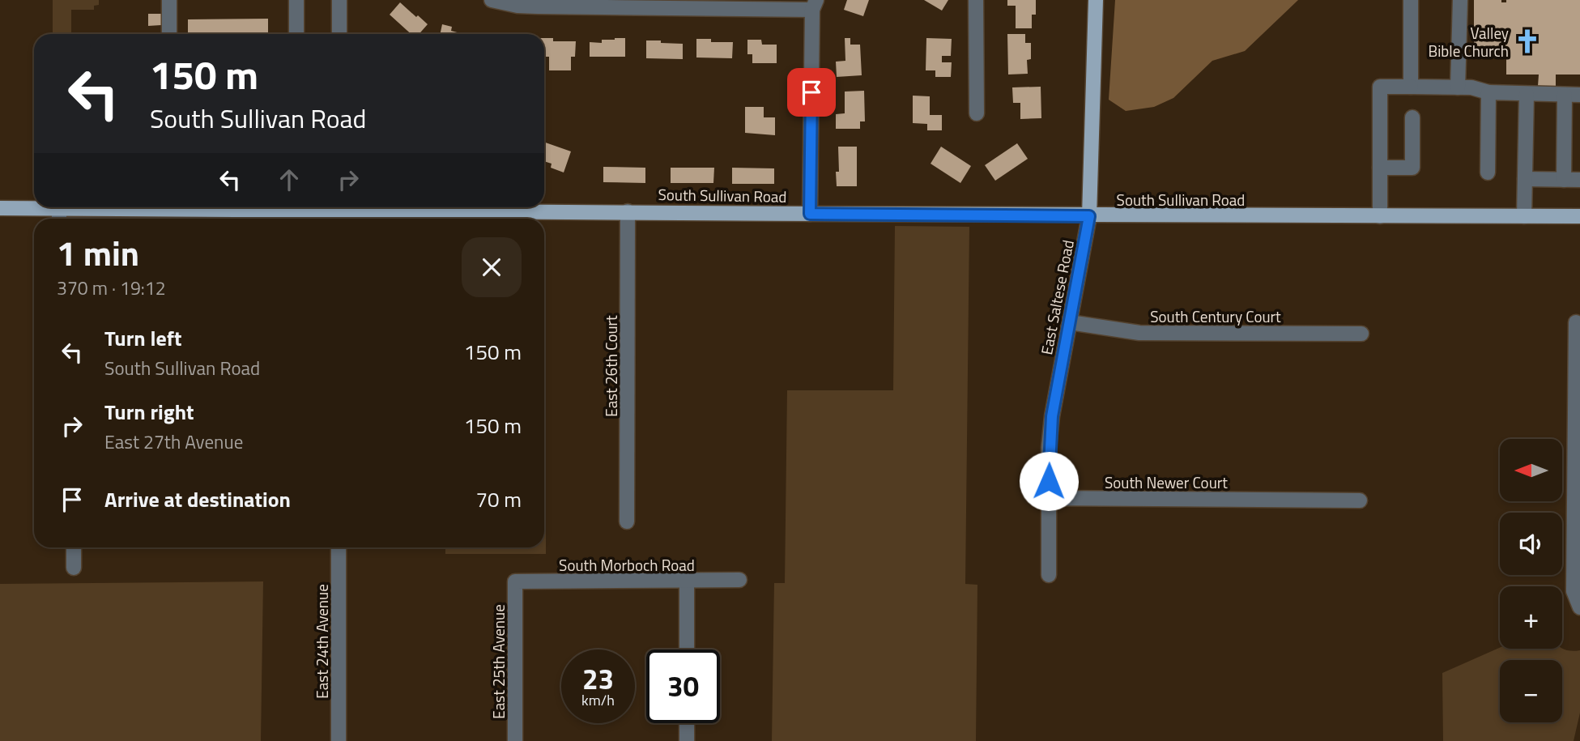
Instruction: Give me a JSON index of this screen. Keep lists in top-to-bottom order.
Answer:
{
  "streets": {
    "main road": ["South Sullivan Road", "East Saltese Road"],
    "street": [
      "South Century Court",
      "East 26th Court",
      "South Newer Court",
      "South Morboch Road",
      "East 24th Avenue",
      "East 25th Avenue"
    ]
  },
  "crossings": [
    ["South Sullivan Road", "East Saltese Road"],
    ["South Sullivan Road", "East 26th Court"],
    ["East Saltese Road", "South Century Court"],
    ["East Saltese Road", "South Newer Court"],
    ["South Morboch Road", "East 25th Avenue"]
  ],
  "places": {
    "church": ["Valley Bible Church"]
  },
  "north": "left",
  "page": {
    "turn": ["150 m", "South Sullivan Road"],
    "heading": ["1 min", "370 m · 19:12"],
    "list": [
      {
        "name": "Turn left",
        "note": "South Sullivan Road",
        "value": "150 m"
      },
      {
        "name": "Turn right",
        "note": "East 27th Avenue",
        "value": "150 m"
      },
      {
        "name": "Arrive at destination",
        "value": "70 m"
      }
    ],
    "map_buttons": ["+", "−"],
    "speed": "23 km/h",
    "limit": "30"
  }
}
